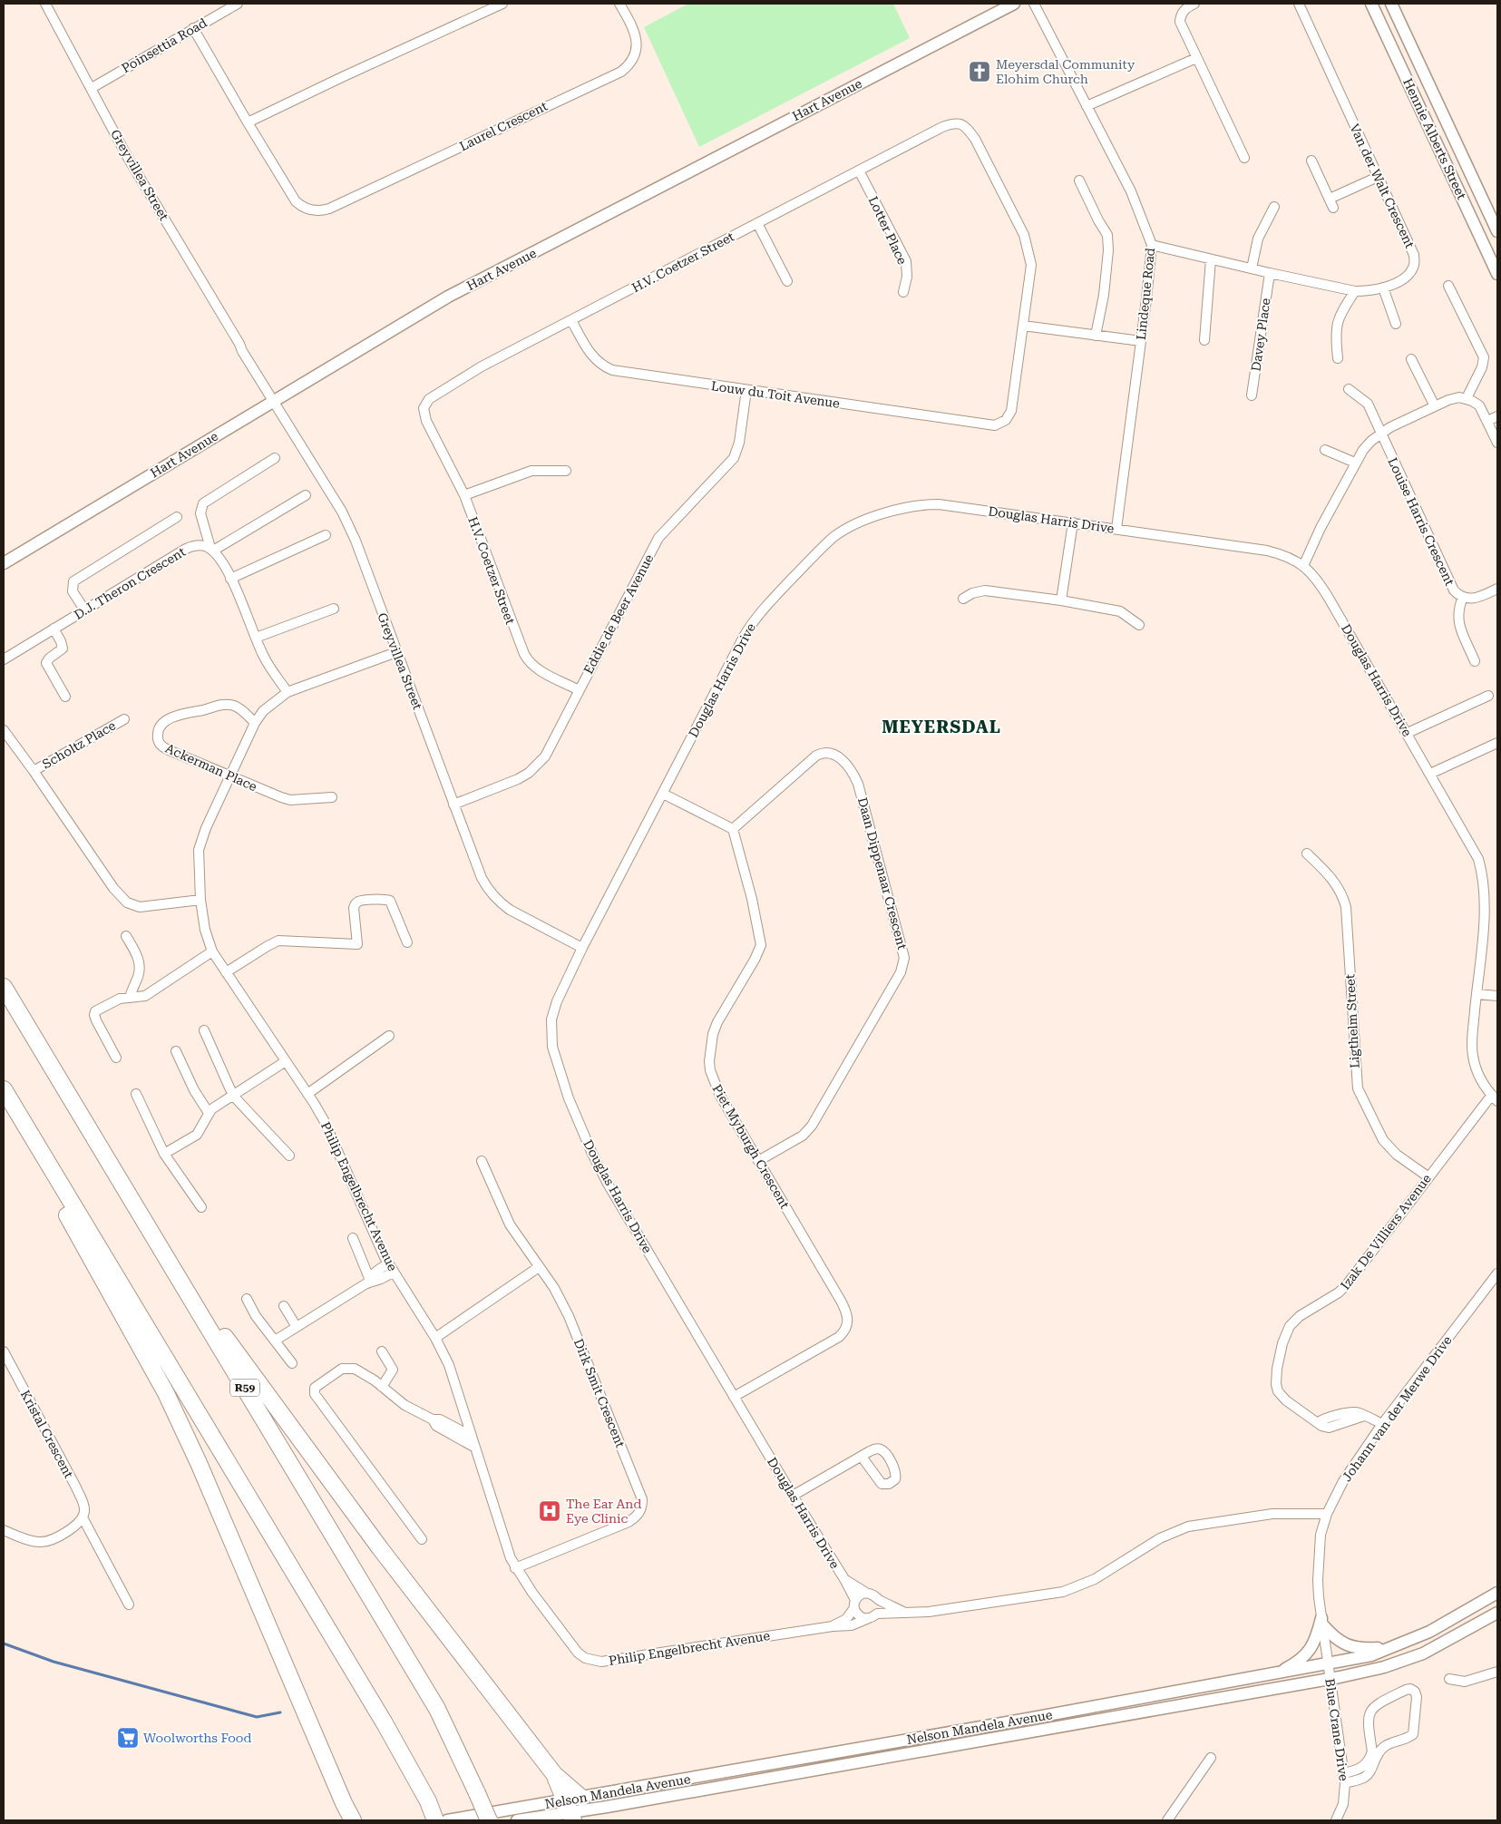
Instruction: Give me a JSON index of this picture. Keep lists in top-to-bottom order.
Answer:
{
  "streets": {
    "highway": ["R59"],
    "street": [
      "Poinsettia Road",
      "Hart Avenue",
      "Laurel Crescent",
      "Hennie Alberts Street",
      "Greyvillea Street",
      "Van der Walt Crescent",
      "Lotter Place",
      "H.V. Coetzer Street",
      "Lindeque Road",
      "Davey Place",
      "Louw du Toit Avenue",
      "Douglas Harris Drive",
      "Louise Harris Crescent",
      "D.J. Theron Crescent",
      "Eddie de Beer Avenue",
      "Scholtz Place",
      "Ackerman Place",
      "Daan Dippenaar Crescent",
      "Ligthelm Street",
      "Piet Myburgh Crescent",
      "Philip Engelbrecht Avenue",
      "Izak De Villiers Avenue",
      "Dirk Smit Crescent",
      "Johann van der Merwe Drive",
      "Kristal Crescent",
      "Nelson Mandela Avenue",
      "Blue Crane Drive"
    ]
  },
  "crossings": [
    ["Poinsettia Road", "Greyvillea Street"],
    ["Hart Avenue", "Greyvillea Street"],
    ["Greyvillea Street", "Douglas Harris Drive"],
    ["Greyvillea Street", "Eddie de Beer Avenue"],
    ["Greyvillea Street", "Philip Engelbrecht Avenue"],
    ["Van der Walt Crescent", "Lindeque Road"],
    ["Van der Walt Crescent", "Davey Place"],
    ["Lotter Place", "H.V. Coetzer Street"],
    ["H.V. Coetzer Street", "Louw du Toit Avenue"],
    ["H.V. Coetzer Street", "Eddie de Beer Avenue"],
    ["Lindeque Road", "Douglas Harris Drive"],
    ["Louw du Toit Avenue", "Eddie de Beer Avenue"],
    ["Douglas Harris Drive", "Piet Myburgh Crescent"],
    ["Douglas Harris Drive", "Philip Engelbrecht Avenue"],
    ["Douglas Harris Drive", "Izak De Villiers Avenue"],
    ["Douglas Harris Drive", "Johann van der Merwe Drive"],
    ["Ackerman Place", "Philip Engelbrecht Avenue"],
    ["Daan Dippenaar Crescent", "Piet Myburgh Crescent"],
    ["Ligthelm Street", "Izak De Villiers Avenue"],
    ["Philip Engelbrecht Avenue", "Dirk Smit Crescent"],
    ["Izak De Villiers Avenue", "Johann van der Merwe Drive"],
    ["Johann van der Merwe Drive", "Nelson Mandela Avenue"],
    ["Johann van der Merwe Drive", "Blue Crane Drive"],
    ["Nelson Mandela Avenue", "Blue Crane Drive"]
  ],
  "districts": ["MEYERSDAL"],
  "places": {
    "church": ["Meyersdal Community Elohim Church"],
    "hospital": ["The Ear And Eye Clinic"],
    "supermarket": ["Woolworths Food"]
  }
}
